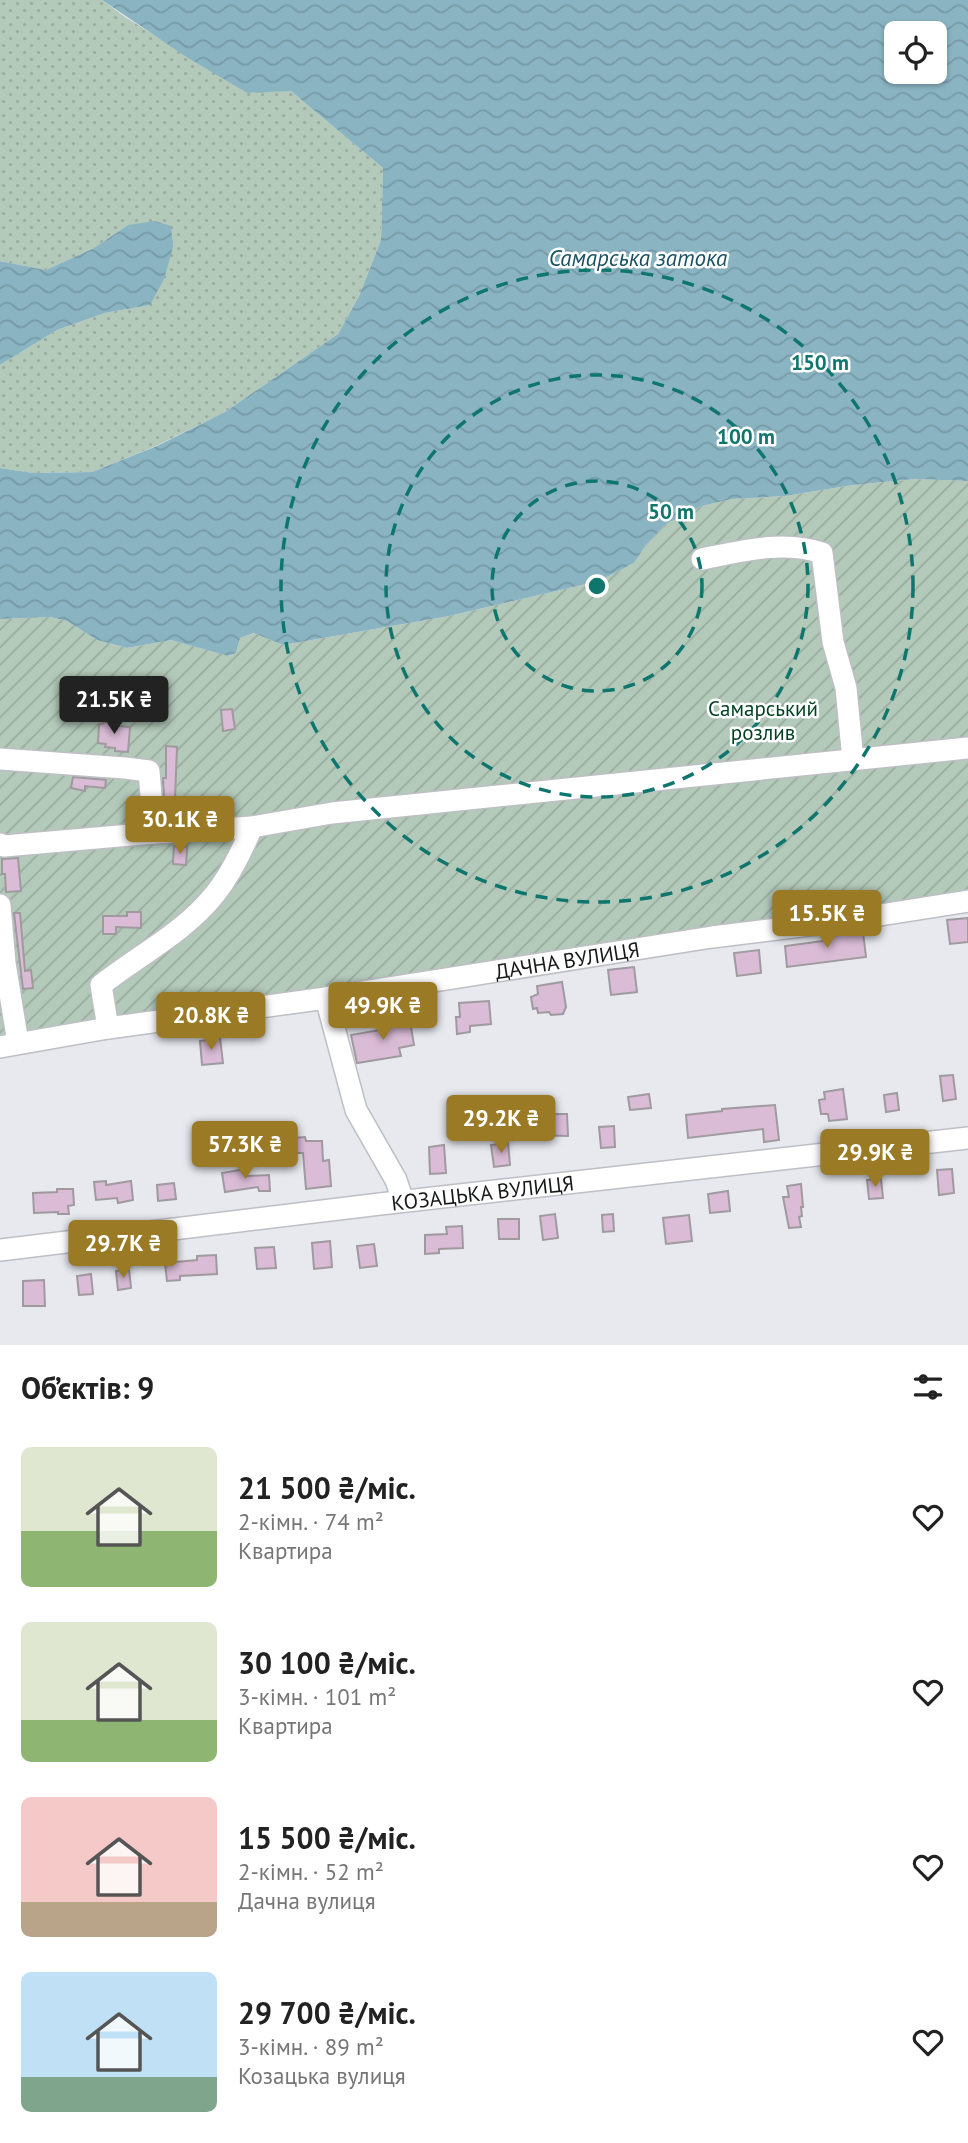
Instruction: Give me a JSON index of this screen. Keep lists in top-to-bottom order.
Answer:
{
  "streets": {
    "street": ["ДАЧНА ВУЛИЦЯ", "КОЗАЦЬКА ВУЛИЦЯ"]
  },
  "water": ["Самарська затока"],
  "parks": ["Самарський розлив"],
  "page": {
    "price": [
      "21.5K ₴",
      "30.1K ₴",
      "15.5K ₴",
      "49.9K ₴",
      "20.8K ₴",
      "29.2K ₴",
      "57.3K ₴",
      "29.9K ₴",
      "29.7K ₴"
    ],
    "heading": "Об’єктів: 9",
    "list": [
      {
        "name": "21 500 ₴/міс.",
        "note": "2-кімн. · 74 m² · Квартира"
      },
      {
        "name": "30 100 ₴/міс.",
        "note": "3-кімн. · 101 m² · Квартира"
      },
      {
        "name": "15 500 ₴/міс.",
        "note": "2-кімн. · 52 m² · Дачна вулиця"
      },
      {
        "name": "29 700 ₴/міс.",
        "note": "3-кімн. · 89 m² · Козацька вулиця"
      }
    ]
  },
  "rings": ["150 m", "100 m", "50 m"]
}
